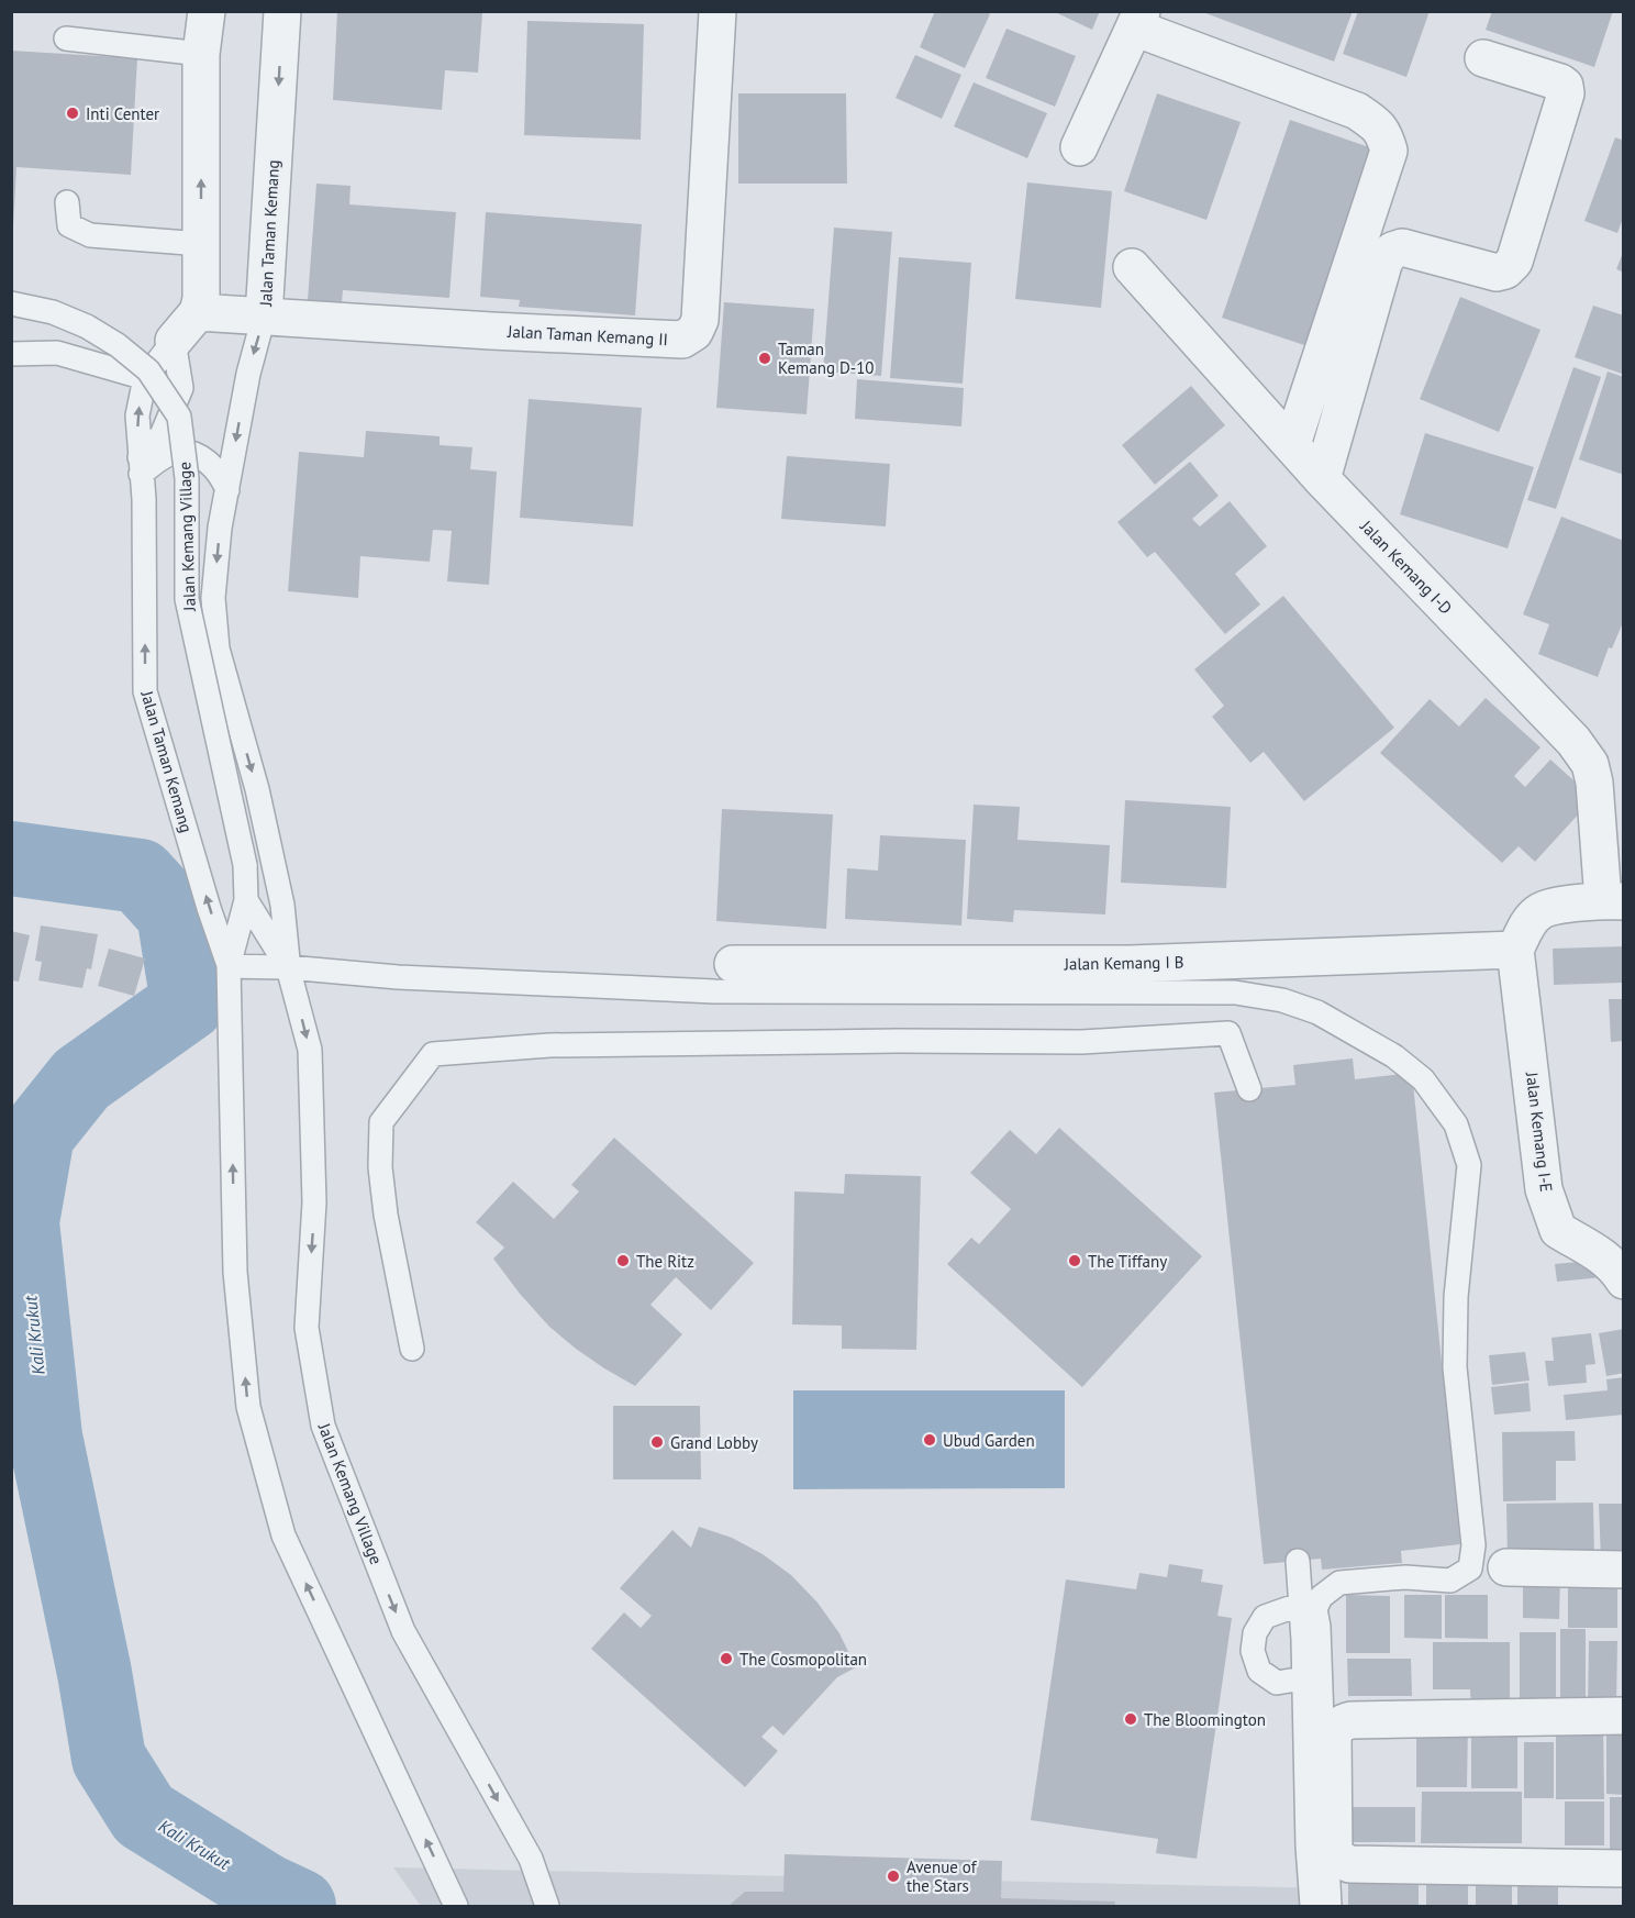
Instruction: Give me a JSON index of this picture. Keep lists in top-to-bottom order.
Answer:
{
  "streets": {
    "street": [
      "Jalan Taman Kemang",
      "Jalan Taman Kemang II",
      "Jalan Kemang I-D",
      "Jalan Kemang I B",
      "Jalan Kemang I-E"
    ],
    "lane": ["Jalan Kemang Village"]
  },
  "crossings": [
    ["Jalan Taman Kemang", "Jalan Taman Kemang II"],
    ["Jalan Taman Kemang", "Jalan Kemang Village"],
    ["Jalan Kemang I B", "Jalan Kemang I-E"]
  ],
  "water": ["Kali Krukut"],
  "places": [
    "Inti Center",
    "Taman Kemang D-10",
    "The Ritz",
    "The Tiffany",
    "Ubud Garden",
    "Grand Lobby",
    "The Cosmopolitan",
    "The Bloomington",
    "Avenue of the Stars"
  ]
}
